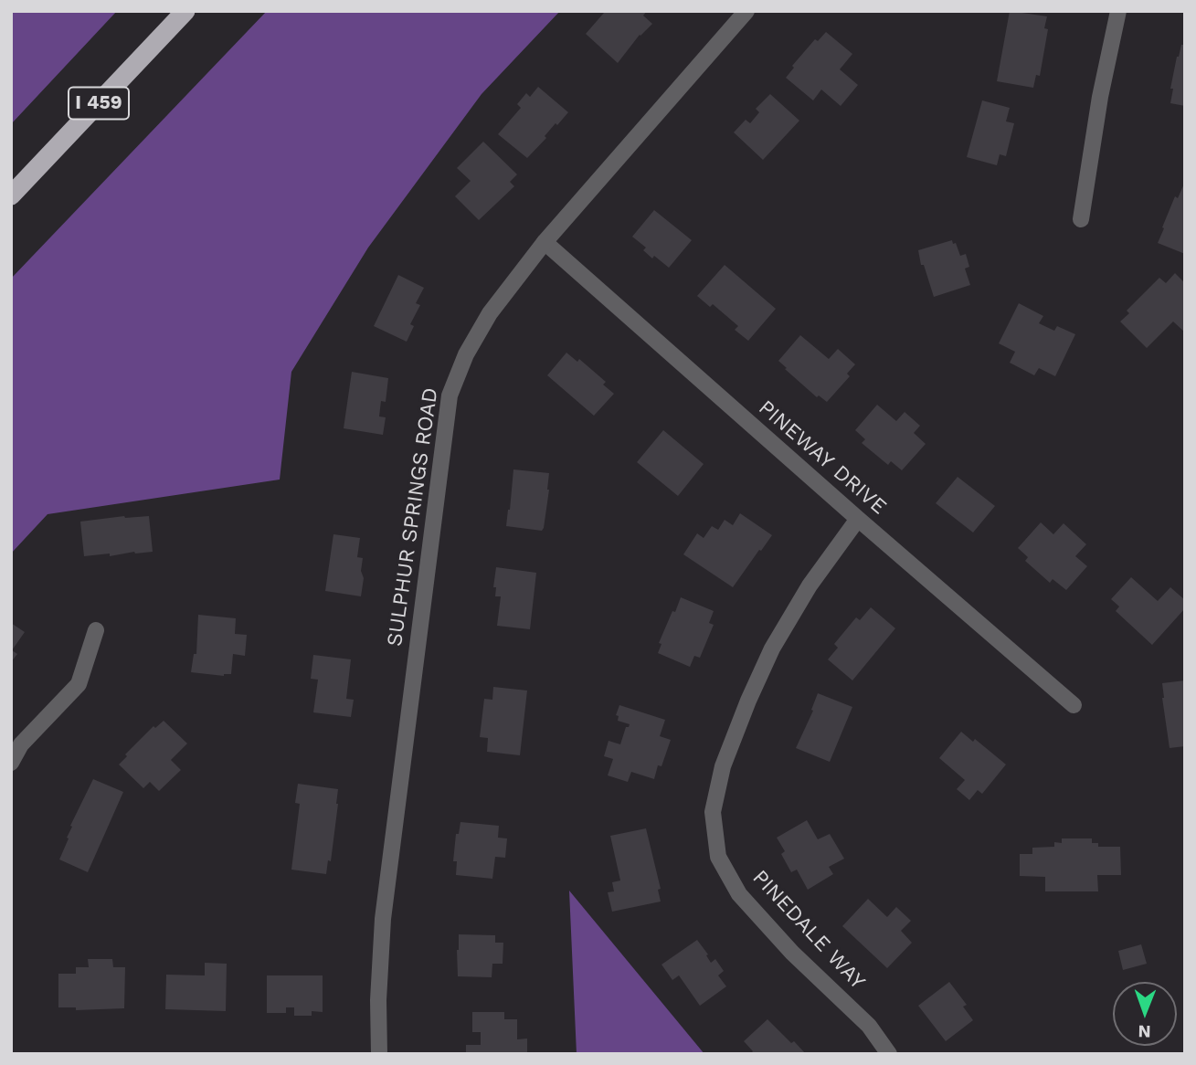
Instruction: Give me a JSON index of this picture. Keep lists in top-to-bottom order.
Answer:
{
  "streets": {
    "highway": ["I 459"],
    "street": ["PINEWAY DRIVE", "SULPHUR SPRINGS ROAD", "PINEDALE WAY"]
  },
  "crossings": [
    ["PINEWAY DRIVE", "SULPHUR SPRINGS ROAD"],
    ["PINEWAY DRIVE", "PINEDALE WAY"]
  ],
  "north": "bottom"
}
